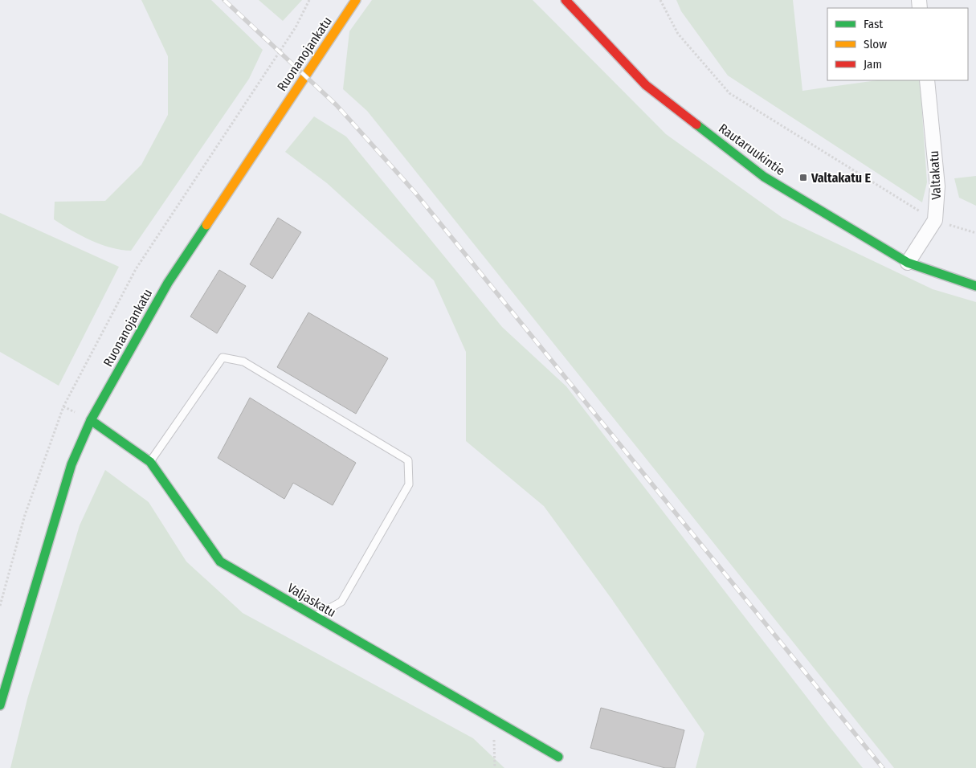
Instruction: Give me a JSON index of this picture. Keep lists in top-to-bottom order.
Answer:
{
  "streets": {
    "street": [
      "Ruonanojankatu",
      "Rautaruukintie",
      "Valtakatu",
      "Valjaskatu"
    ]
  },
  "crossings": [
    ["Ruonanojankatu", "Valjaskatu"],
    ["Rautaruukintie", "Valtakatu"]
  ],
  "places": {
    "transit": ["Valtakatu E"]
  },
  "legend": ["Fast", "Slow", "Jam"]
}
